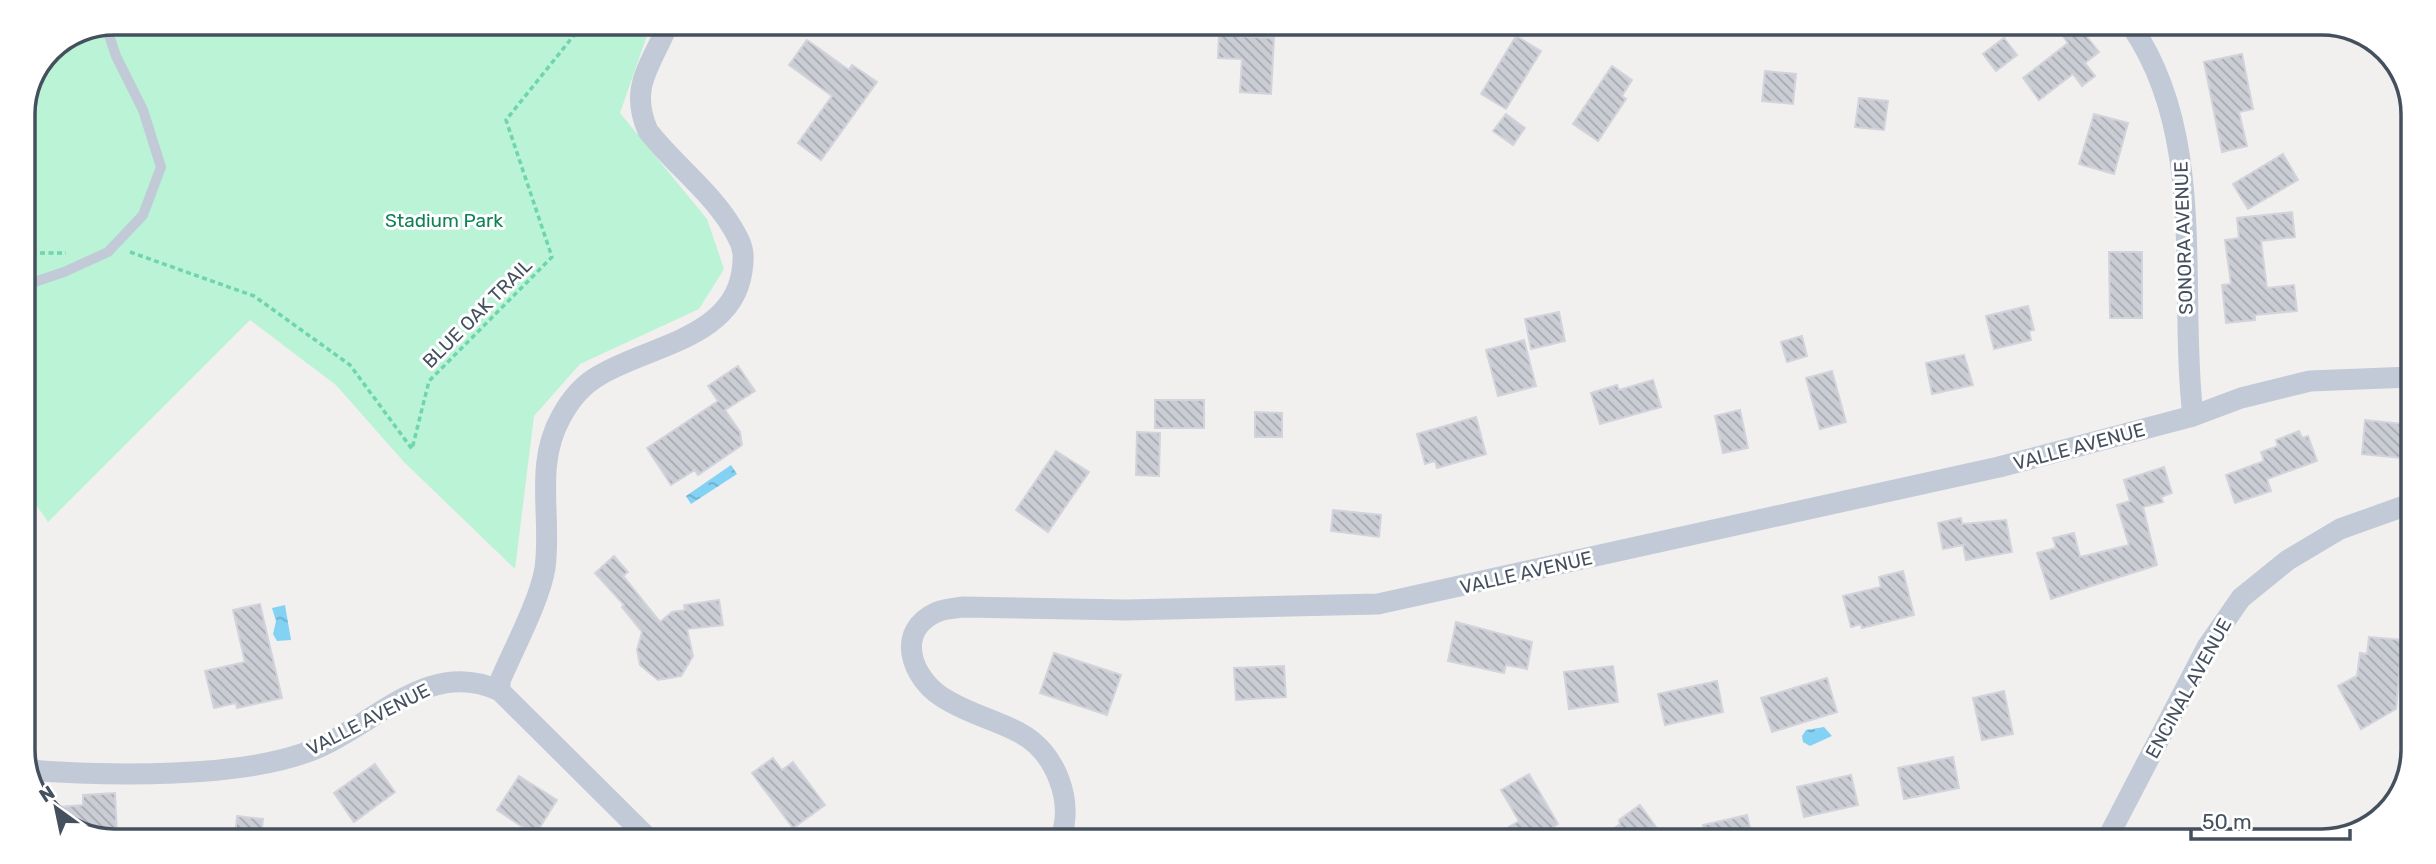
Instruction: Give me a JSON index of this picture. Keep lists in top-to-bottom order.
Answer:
{
  "streets": {
    "street": ["SONORA AVENUE", "VALLE AVENUE", "ENCINAL AVENUE"],
    "path": ["BLUE OAK TRAIL"]
  },
  "crossings": [
    ["SONORA AVENUE", "VALLE AVENUE"]
  ],
  "parks": ["Stadium Park"],
  "scale_bar": "50 m",
  "north": "top left"
}
